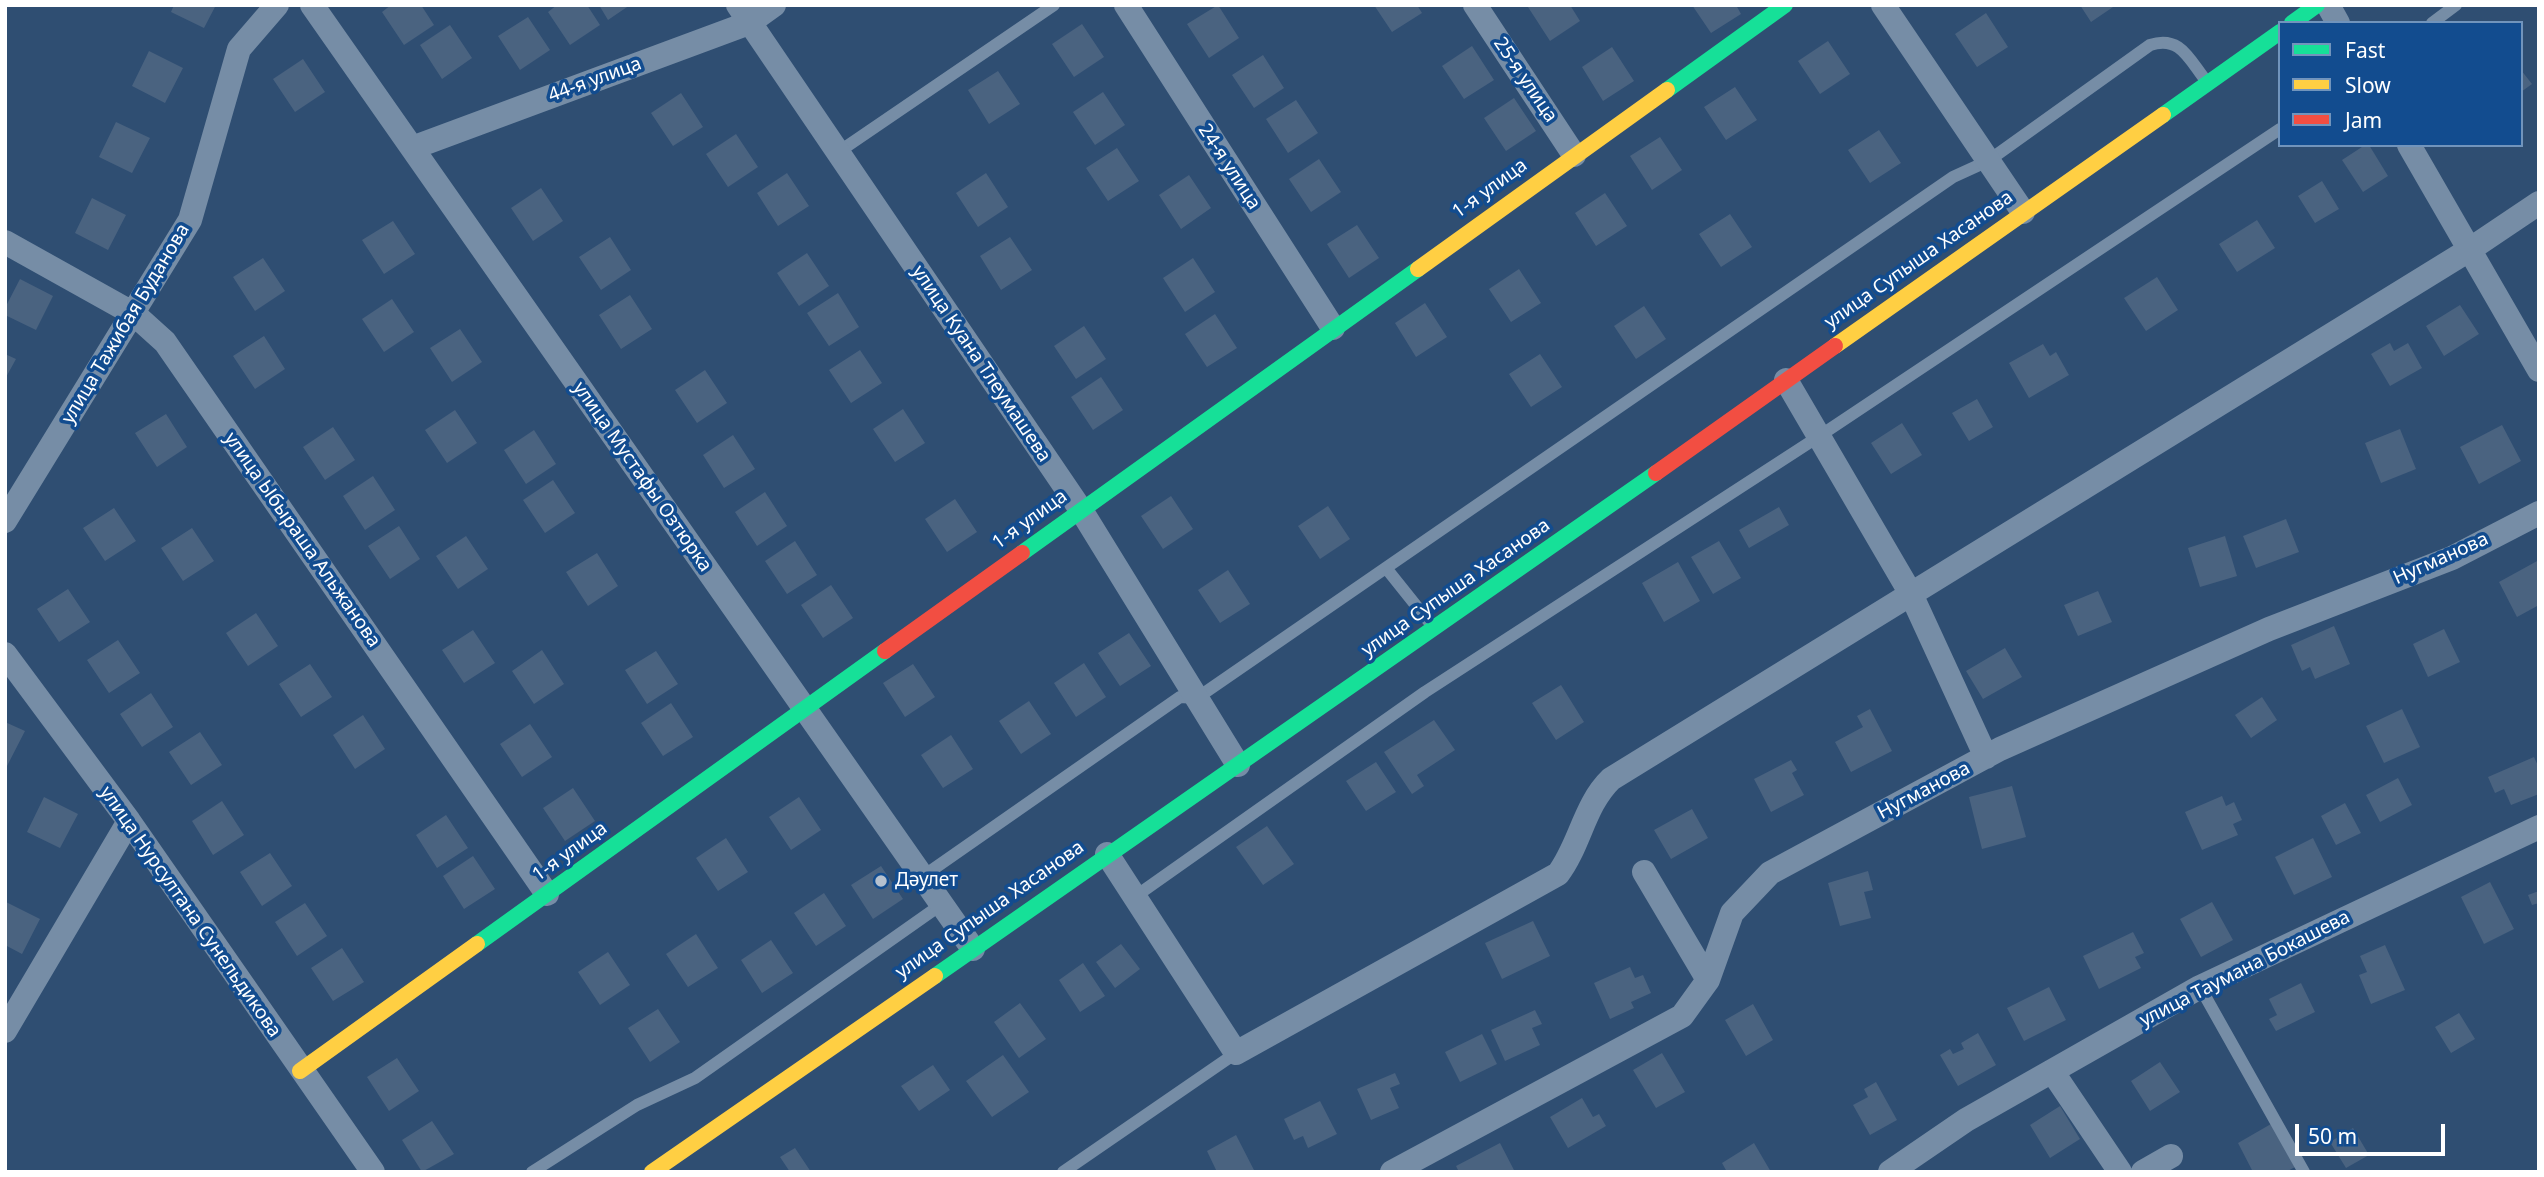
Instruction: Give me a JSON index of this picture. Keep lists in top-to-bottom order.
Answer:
{
  "streets": {
    "street": [
      "44-я улица",
      "25-я улица",
      "24-я улица",
      "1-я улица",
      "улица Супыша Хасанова",
      "улица Тажибая Буданова",
      "улица Куана Тлеумашева",
      "улица Мустафы Озтюрка",
      "улица Ыбыраша Альжанова",
      "Нугманова",
      "улица Нурсултана Сунельдикова",
      "улица Таумана Бокашева"
    ]
  },
  "crossings": [
    ["44-я улица", "улица Куана Тлеумашева"],
    ["44-я улица", "улица Мустафы Озтюрка"],
    ["25-я улица", "1-я улица"],
    ["24-я улица", "1-я улица"],
    ["1-я улица", "улица Куана Тлеумашева"],
    ["1-я улица", "улица Мустафы Озтюрка"],
    ["1-я улица", "улица Ыбыраша Альжанова"],
    ["1-я улица", "улица Нурсултана Сунельдикова"],
    ["улица Супыша Хасанова", "улица Куана Тлеумашева"],
    ["улица Супыша Хасанова", "улица Мустафы Озтюрка"],
    ["улица Тажибая Буданова", "улица Ыбыраша Альжанова"]
  ],
  "places": ["Дәулет"],
  "legend": ["Fast", "Slow", "Jam"],
  "scale_bar": "50 m"
}
